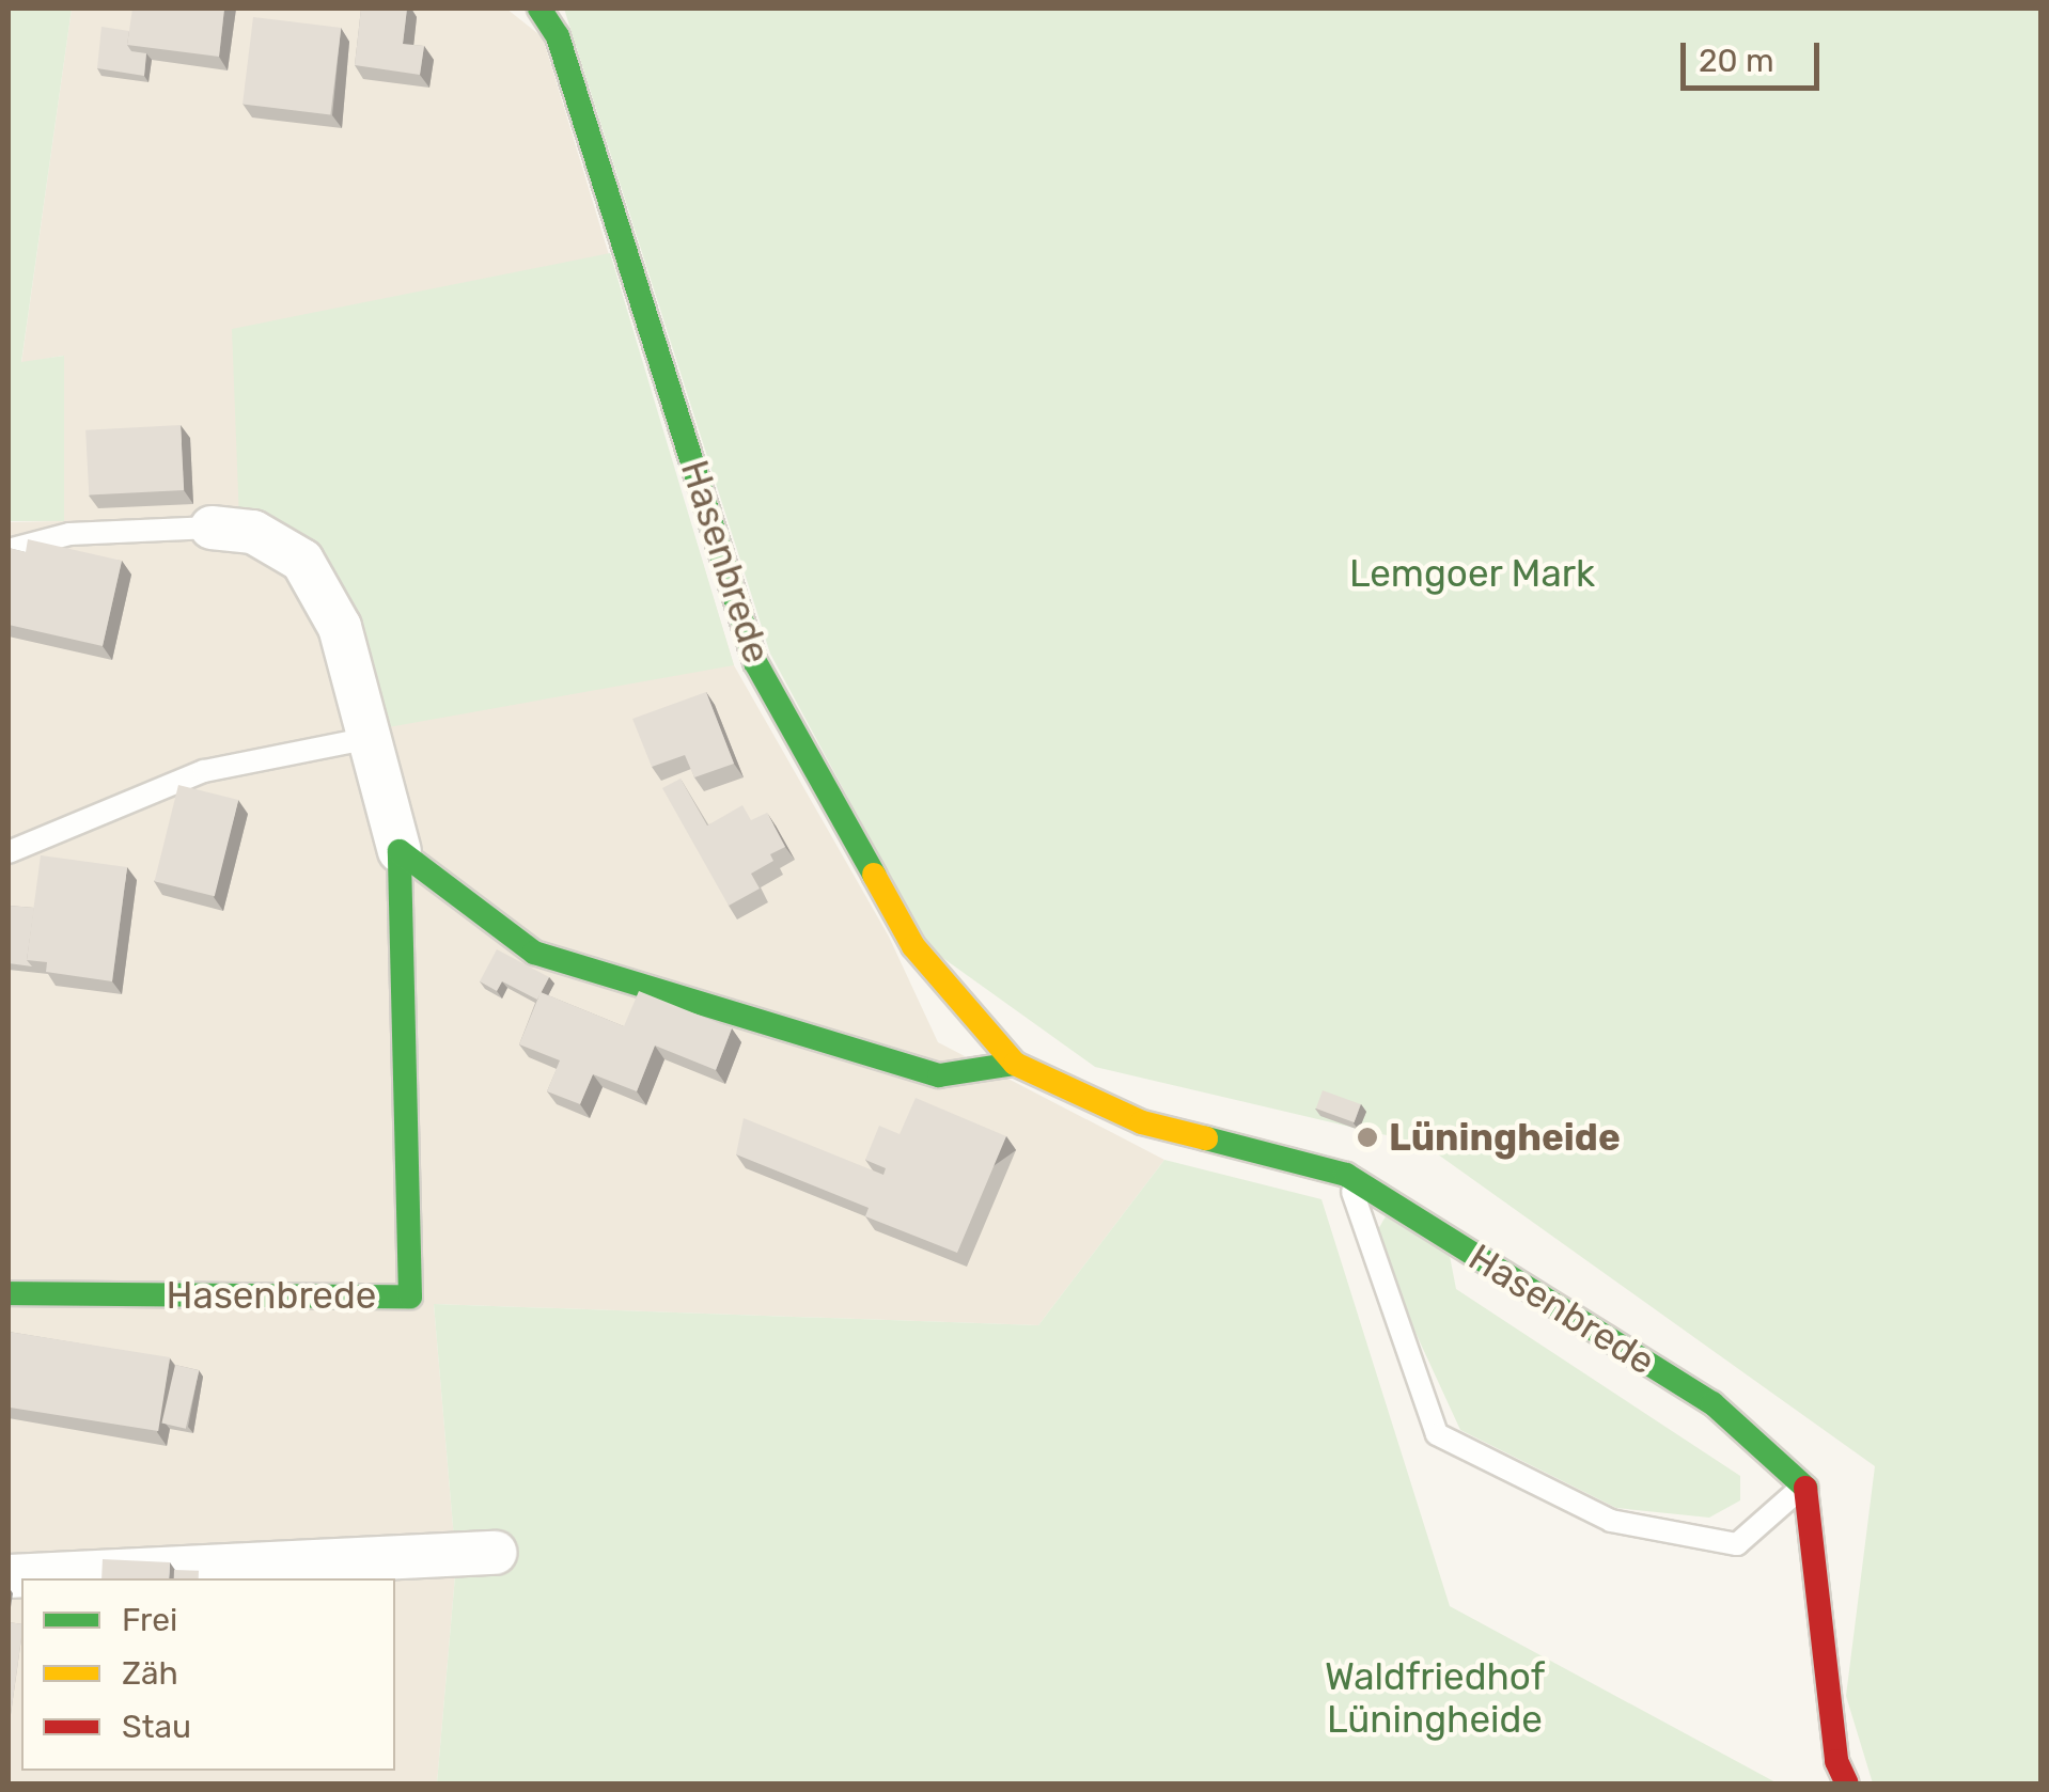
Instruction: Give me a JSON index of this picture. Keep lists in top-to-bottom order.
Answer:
{
  "streets": {
    "street": ["Hasenbrede"]
  },
  "parks": ["Lemgoer Mark", "Waldfriedhof Lüningheide"],
  "places": ["Lüningheide"],
  "legend": ["Frei", "Zäh", "Stau"],
  "scale_bar": "20 m"
}
